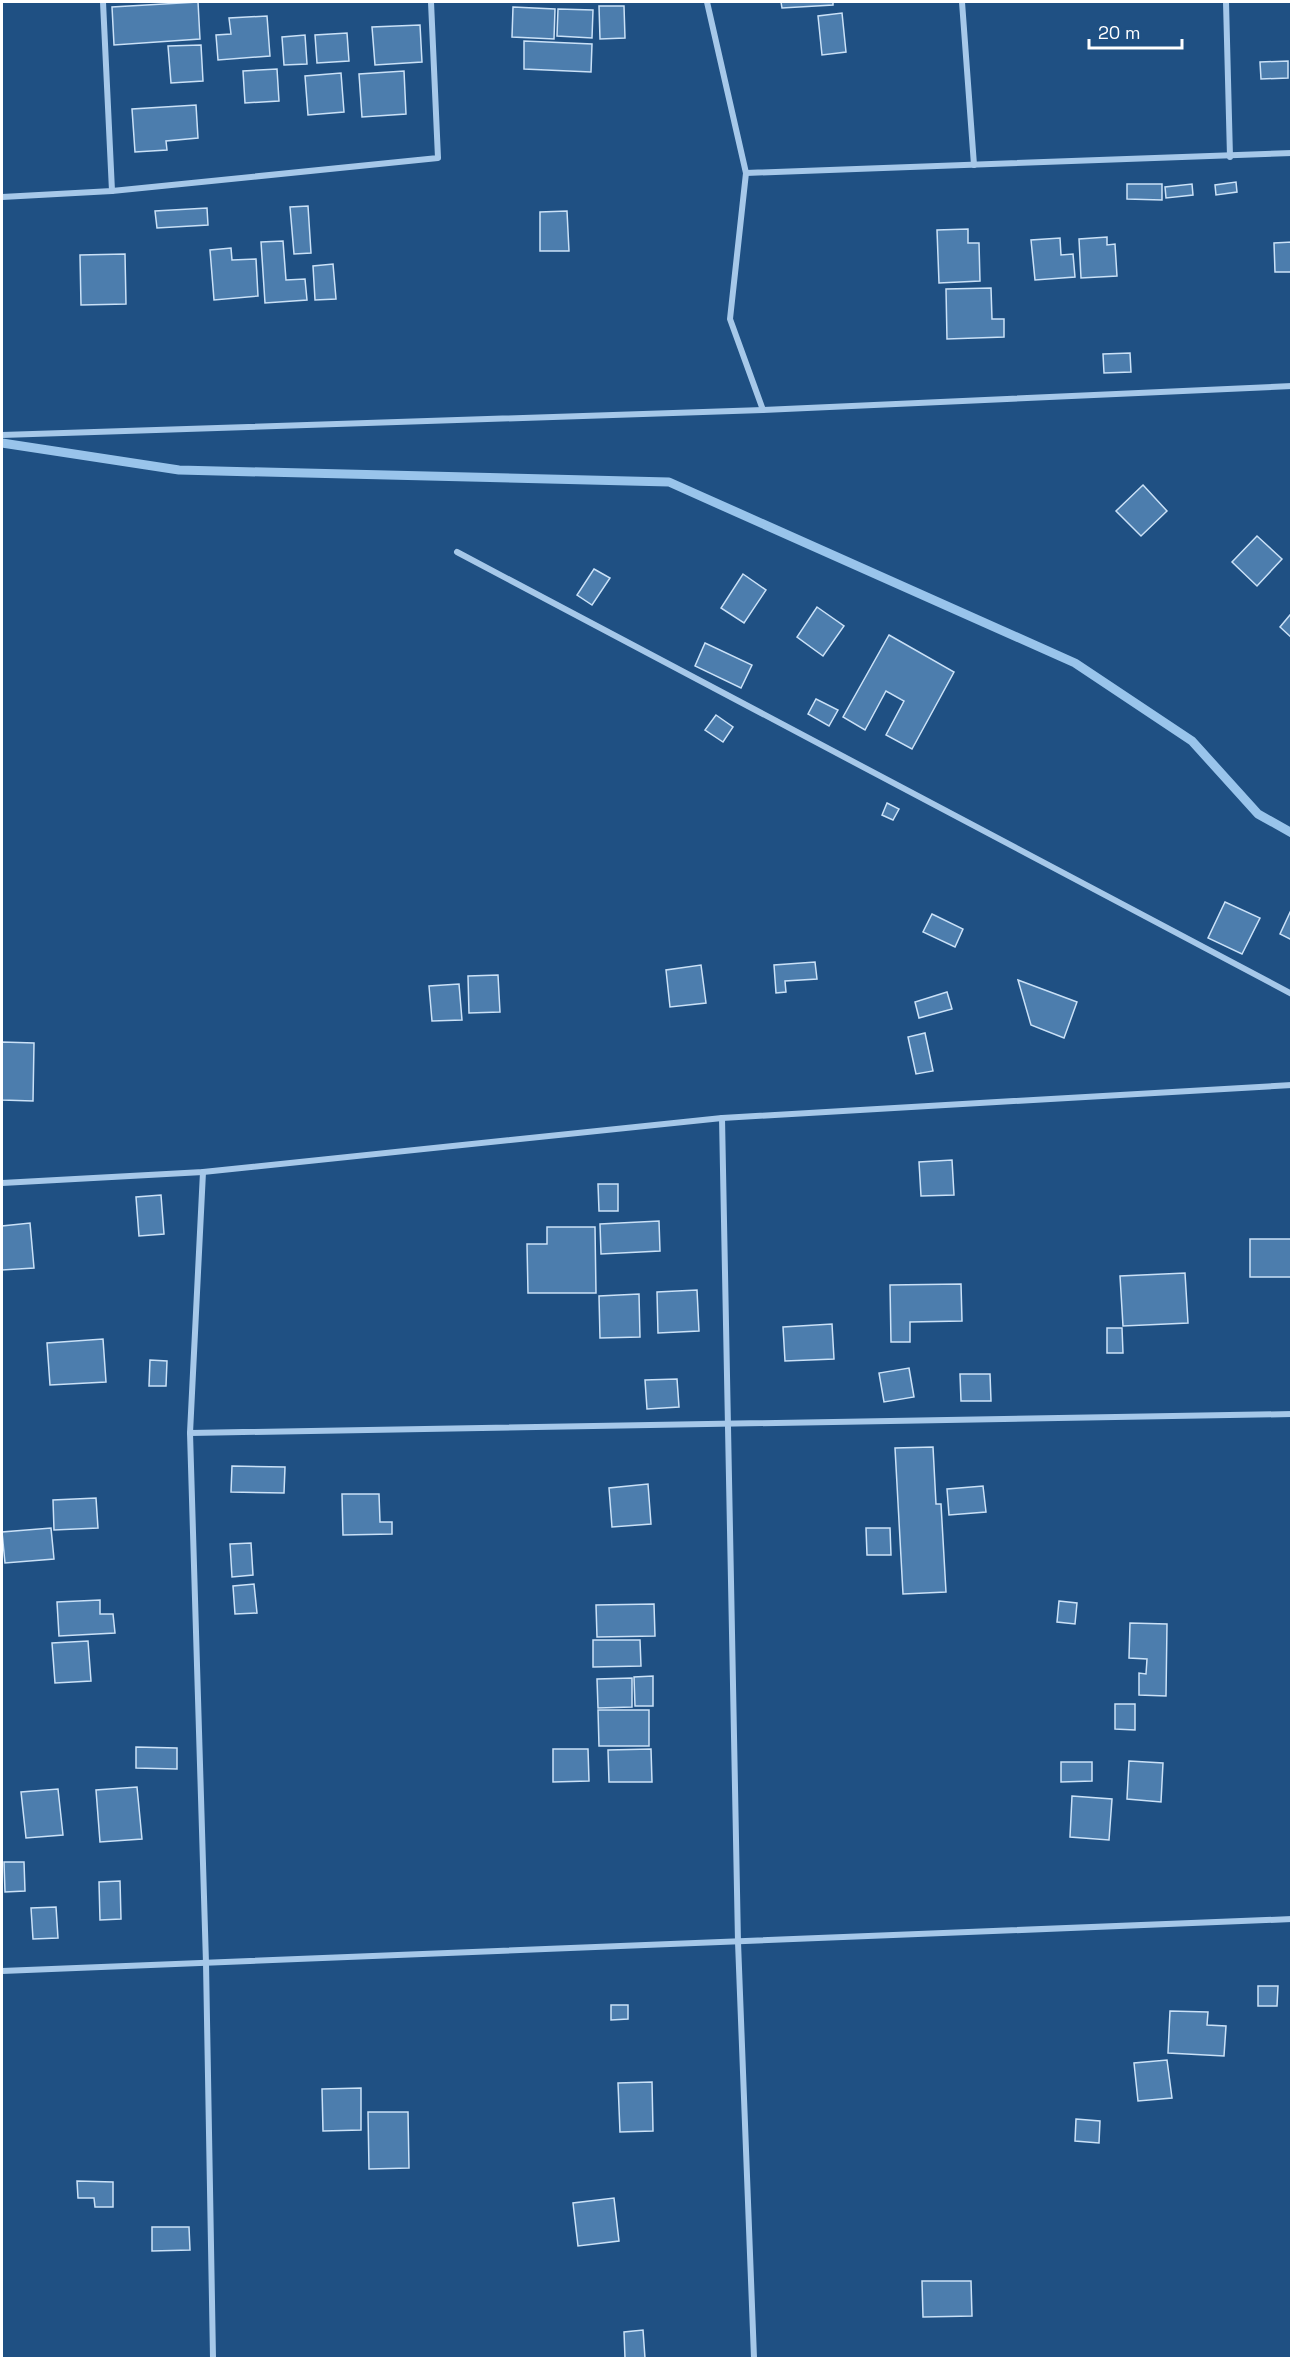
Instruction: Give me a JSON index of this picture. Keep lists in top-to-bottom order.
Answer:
{
  "scale_bar": "20 m"
}
